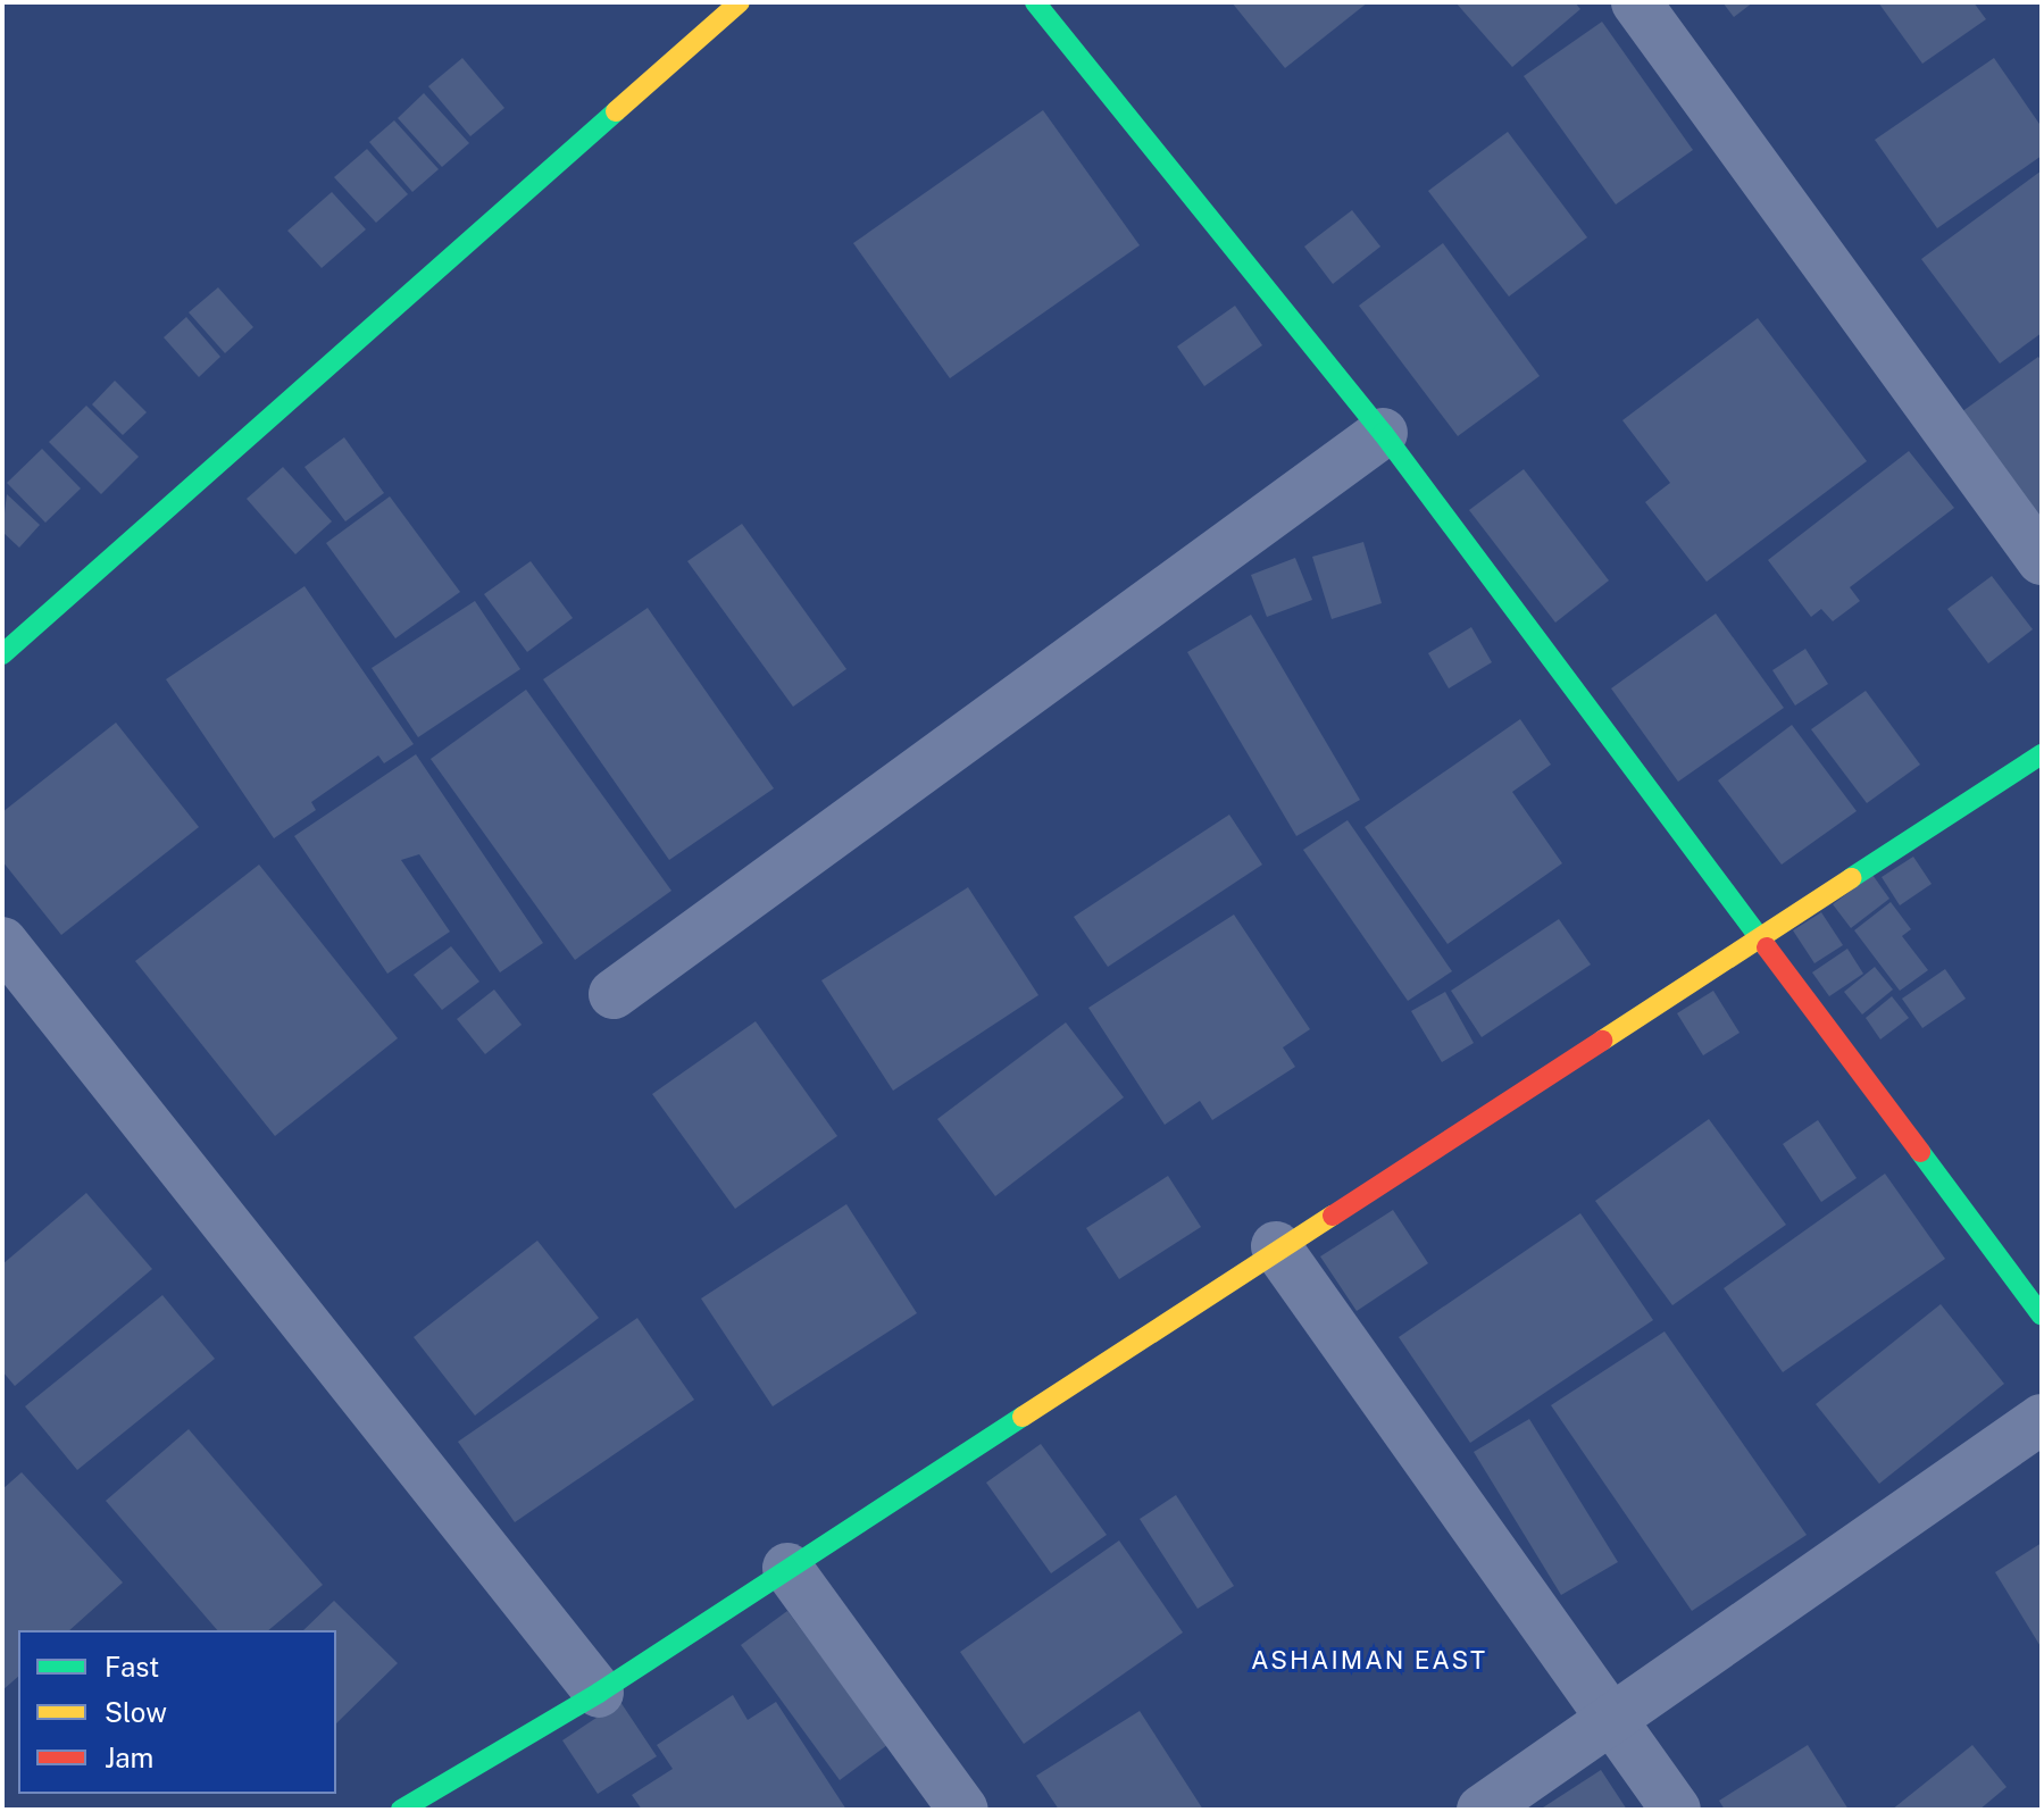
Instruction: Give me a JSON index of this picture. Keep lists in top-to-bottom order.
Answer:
{
  "districts": ["ASHAIMAN EAST"],
  "legend": ["Fast", "Slow", "Jam"]
}
